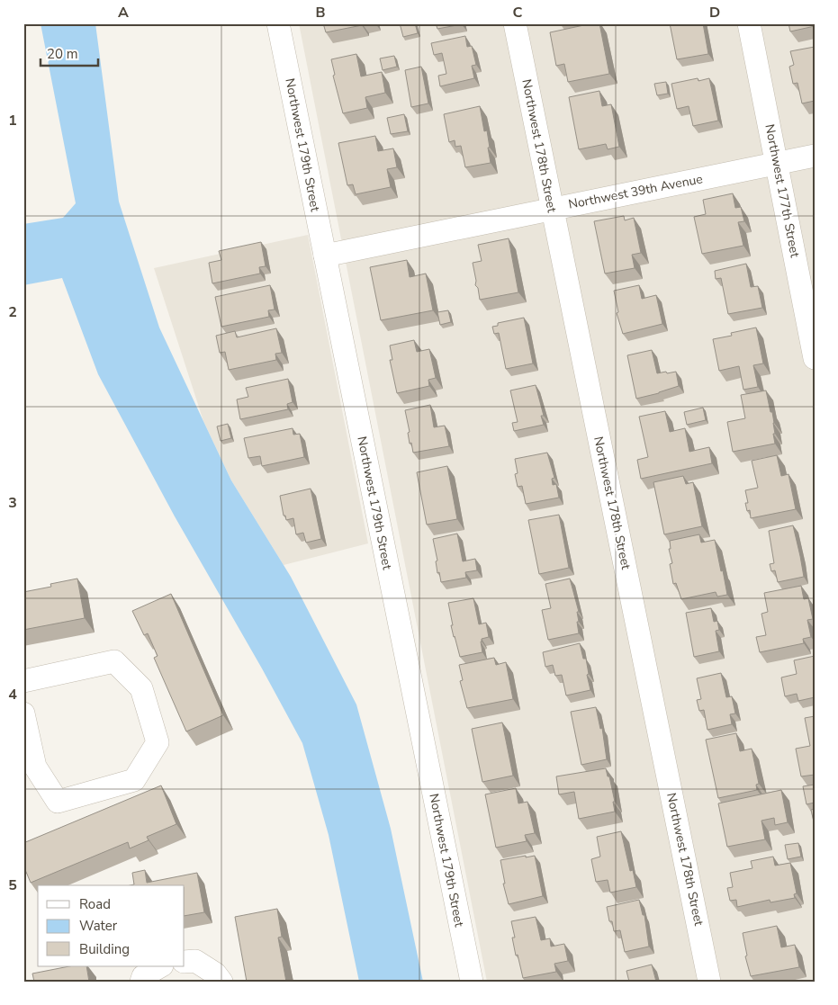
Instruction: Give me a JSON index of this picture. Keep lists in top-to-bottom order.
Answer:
{
  "streets": {
    "street": [
      "Northwest 179th Street",
      "Northwest 178th Street",
      "Northwest 177th Street",
      "Northwest 39th Avenue"
    ]
  },
  "crossings": [
    ["Northwest 179th Street", "Northwest 39th Avenue"],
    ["Northwest 178th Street", "Northwest 39th Avenue"],
    ["Northwest 177th Street", "Northwest 39th Avenue"]
  ],
  "legend": ["Road", "Water", "Building"],
  "scale_bar": "20 m",
  "grid": {
    "columns": [
      "A",
      "B",
      "C",
      "D"
    ],
    "rows": [
      "1",
      "2",
      "3",
      "4",
      "5"
    ]
  }
}
